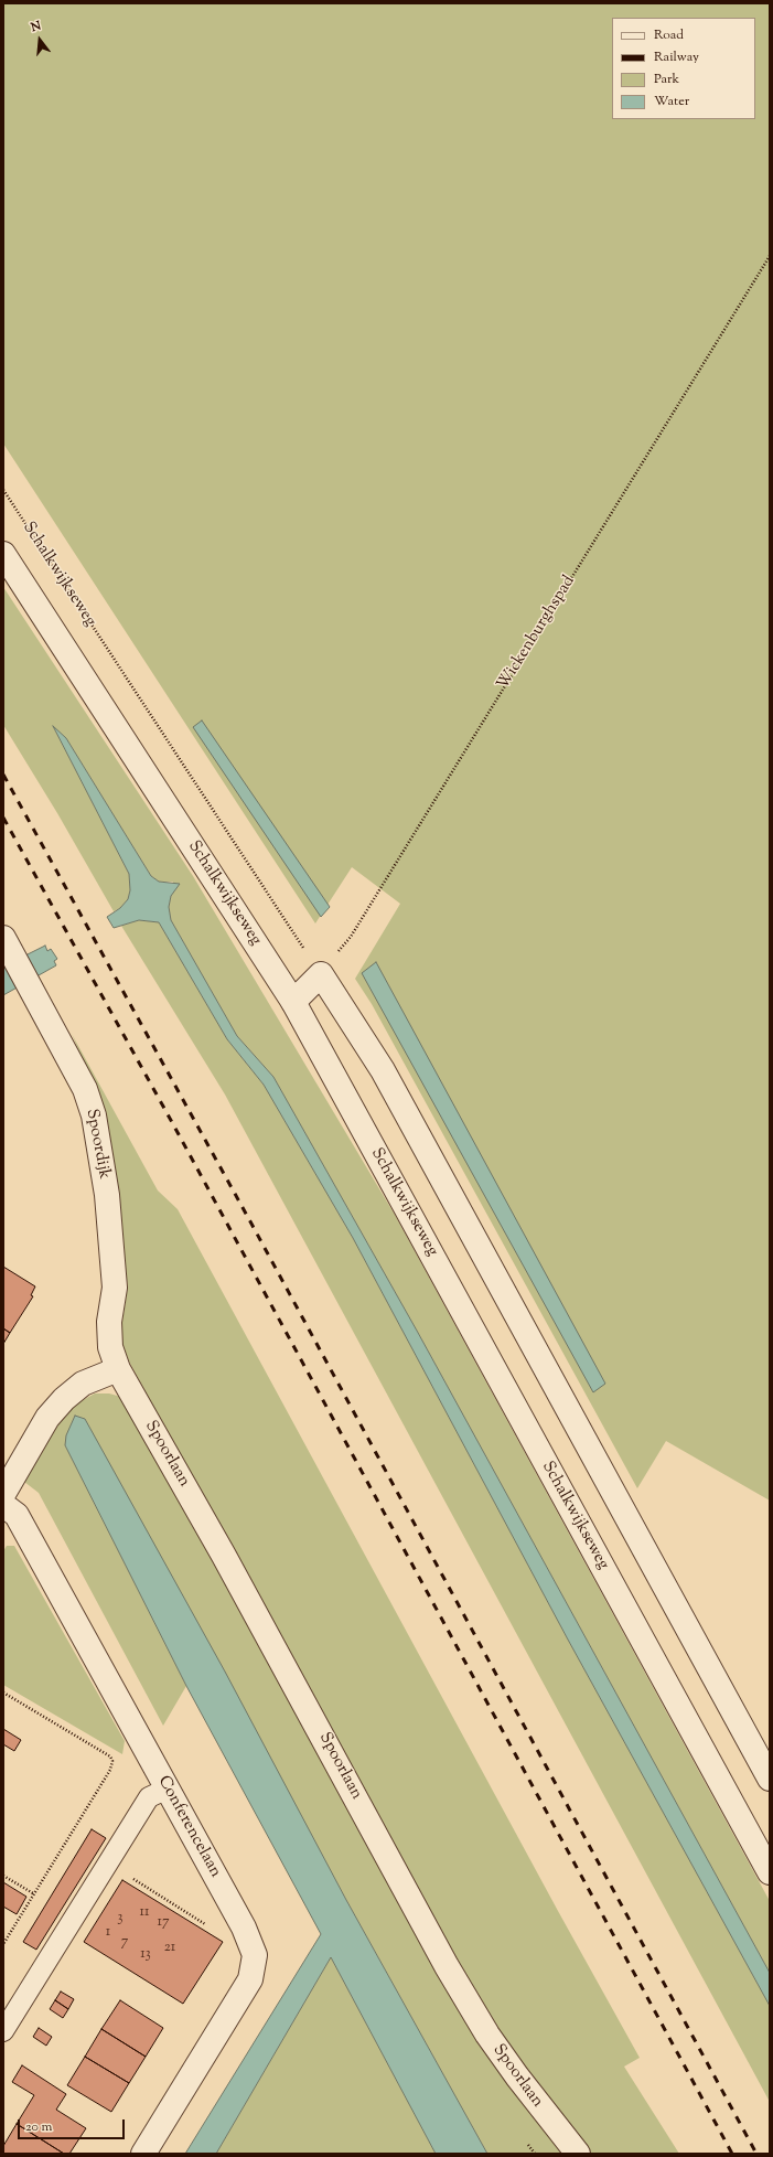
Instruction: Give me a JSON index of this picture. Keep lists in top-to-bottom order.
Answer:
{
  "streets": {
    "street": [
      "Schalkwijkseweg",
      "Spoordijk",
      "Spoorlaan",
      "Conferencelaan"
    ],
    "path": ["Wickenburghspad"]
  },
  "crossings": [
    ["Schalkwijkseweg", "Wickenburghspad"],
    ["Spoordijk", "Spoorlaan"]
  ],
  "house_numbers": [
    "11",
    "3",
    "17",
    "1",
    "7",
    "21",
    "13"
  ],
  "legend": [
    "Road",
    "Railway",
    "Park",
    "Water"
  ],
  "scale_bar": "20 m",
  "north": "top"
}
